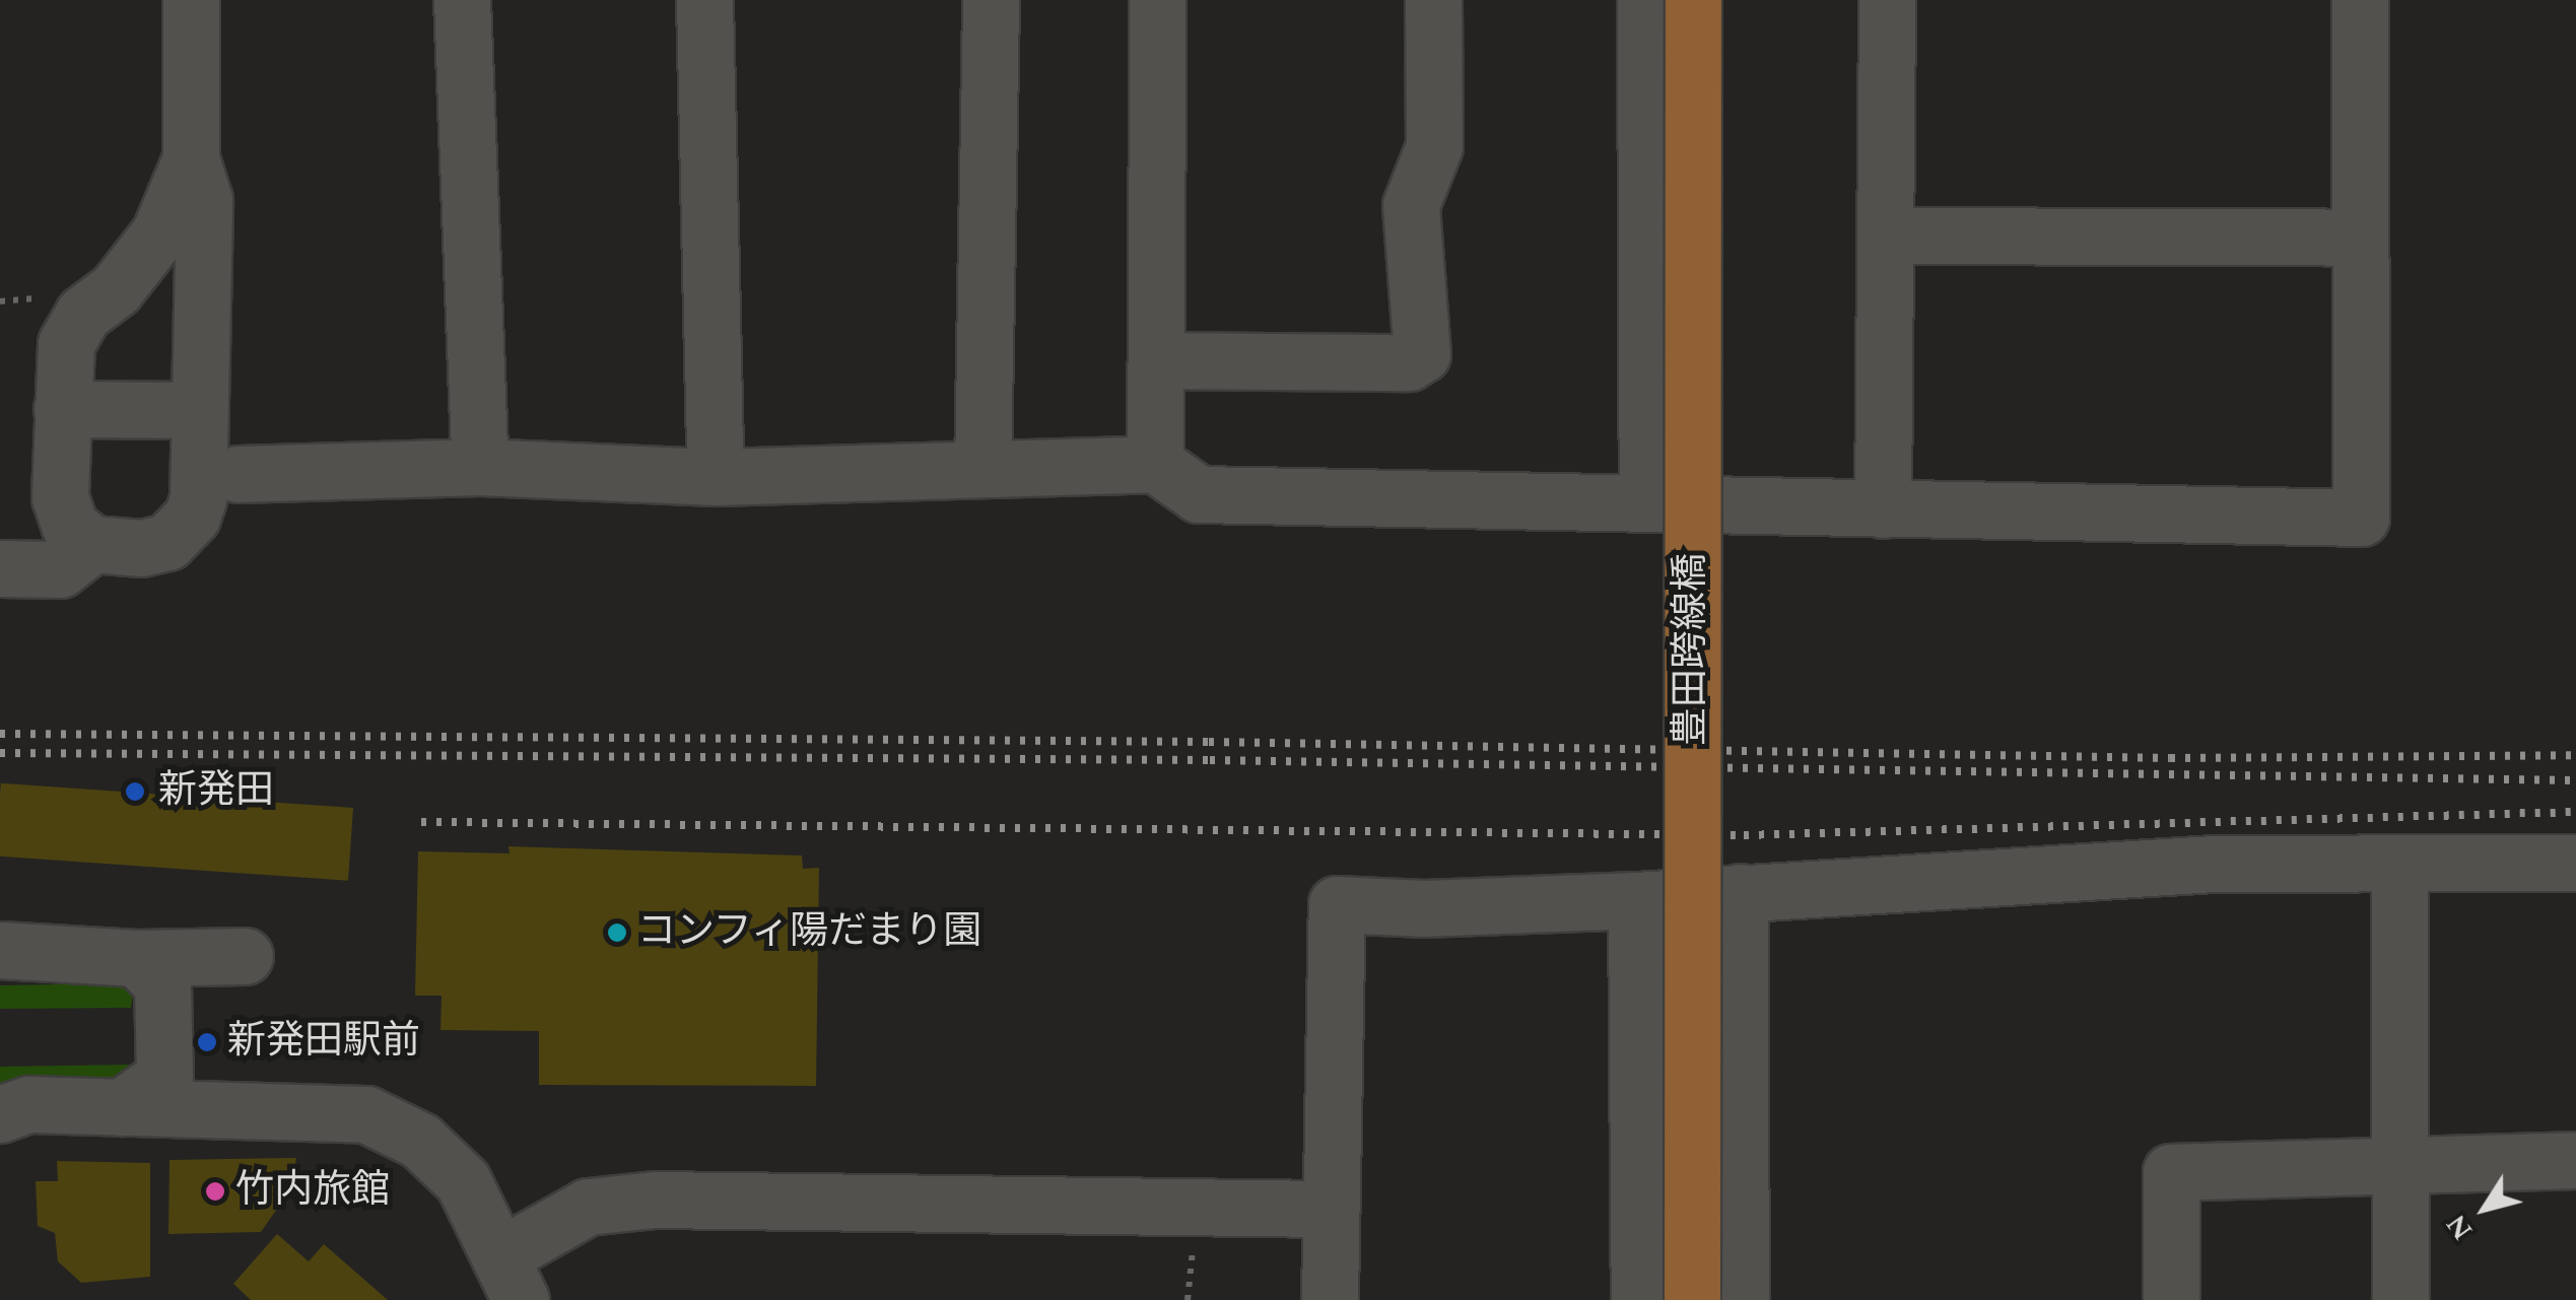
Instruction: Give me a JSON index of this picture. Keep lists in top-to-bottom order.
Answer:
{
  "streets": {
    "main road": ["豊田跨線橋"]
  },
  "places": [
    "新発田",
    "コンフィ陽だまり園",
    "新発田駅前",
    "竹内旅館"
  ],
  "north": "bottom left"
}
